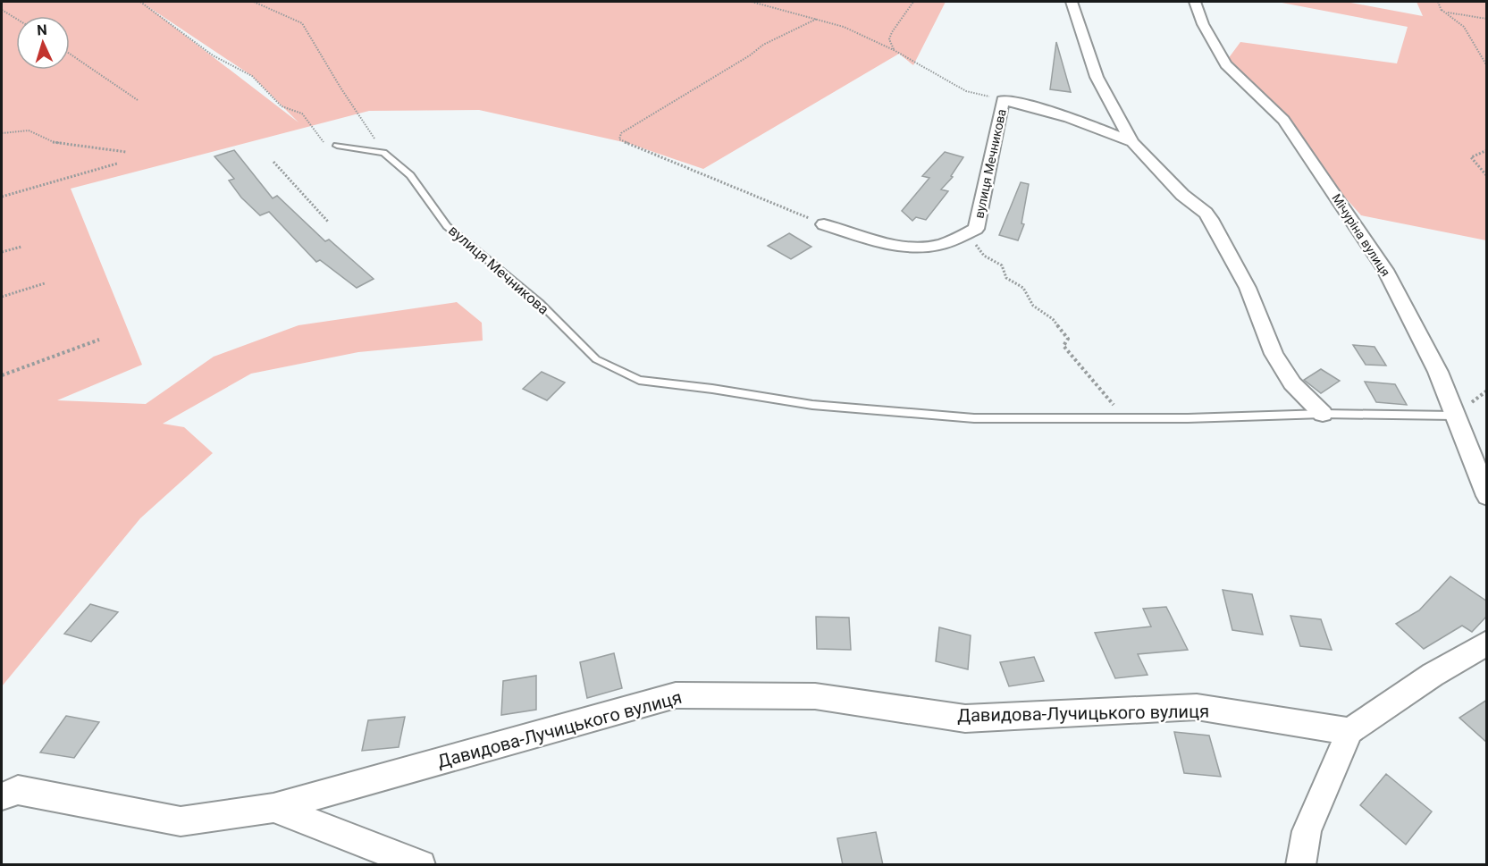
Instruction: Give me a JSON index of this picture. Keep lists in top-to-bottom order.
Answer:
{
  "streets": {
    "street": ["вулиця Мечникова", "Мічуріна вулиця", "Давидова-Лучицького вулиця"]
  },
  "crossings": [
    ["вулиця Мечникова", "Мічуріна вулиця"]
  ],
  "north": "top"
}
